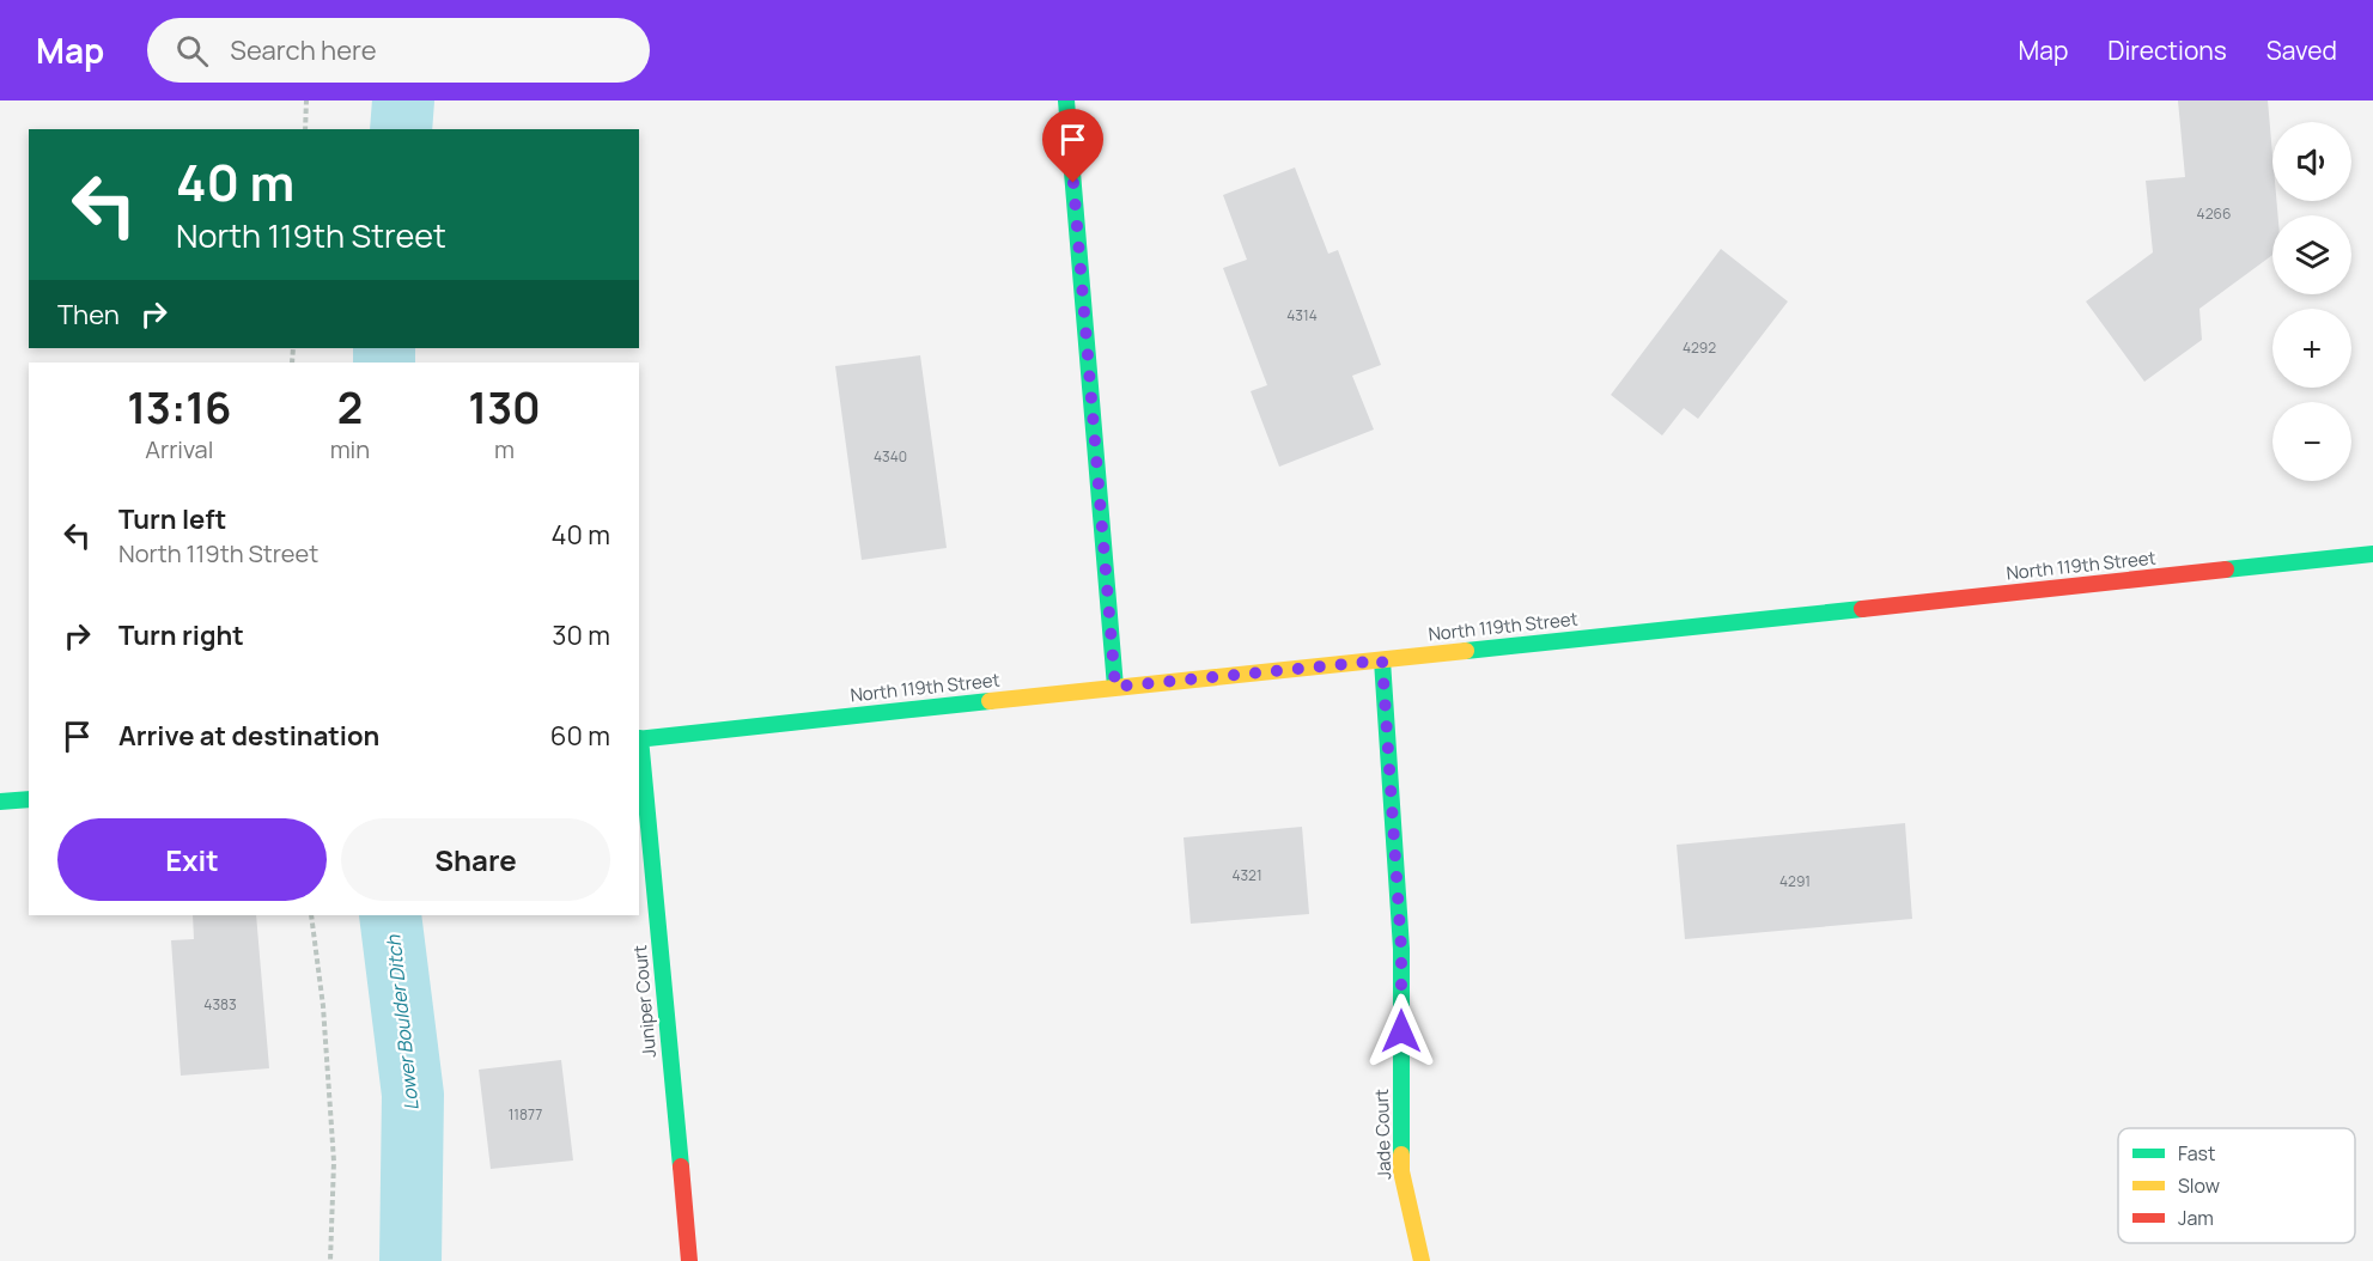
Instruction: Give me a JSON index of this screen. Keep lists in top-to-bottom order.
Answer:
{
  "streets": {
    "street": ["North 119th Street", "Juniper Court", "Jade Court"]
  },
  "crossings": [
    ["North 119th Street", "Juniper Court"],
    ["North 119th Street", "Jade Court"]
  ],
  "water": ["Lower Boulder Ditch"],
  "house_numbers": [
    "4266",
    "4314",
    "4292",
    "4340",
    "4321",
    "4291",
    "4383",
    "11877"
  ],
  "legend": ["Fast", "Slow", "Jam"],
  "page": {
    "header": "Map",
    "search": "Search here",
    "nav": ["Map", "Directions", "Saved"],
    "map_buttons": ["+", "−"],
    "turn": ["40 m", "North 119th Street"],
    "then": "Then",
    "eta": [
      "13:16",
      "Arrival",
      "2",
      "min",
      "130",
      "m"
    ],
    "list": [
      {
        "name": "Turn left",
        "note": "North 119th Street",
        "value": "40 m"
      },
      {
        "name": "Turn right",
        "value": "30 m"
      },
      {
        "name": "Arrive at destination",
        "value": "60 m"
      }
    ],
    "buttons": ["Exit", "Share"]
  }
}
